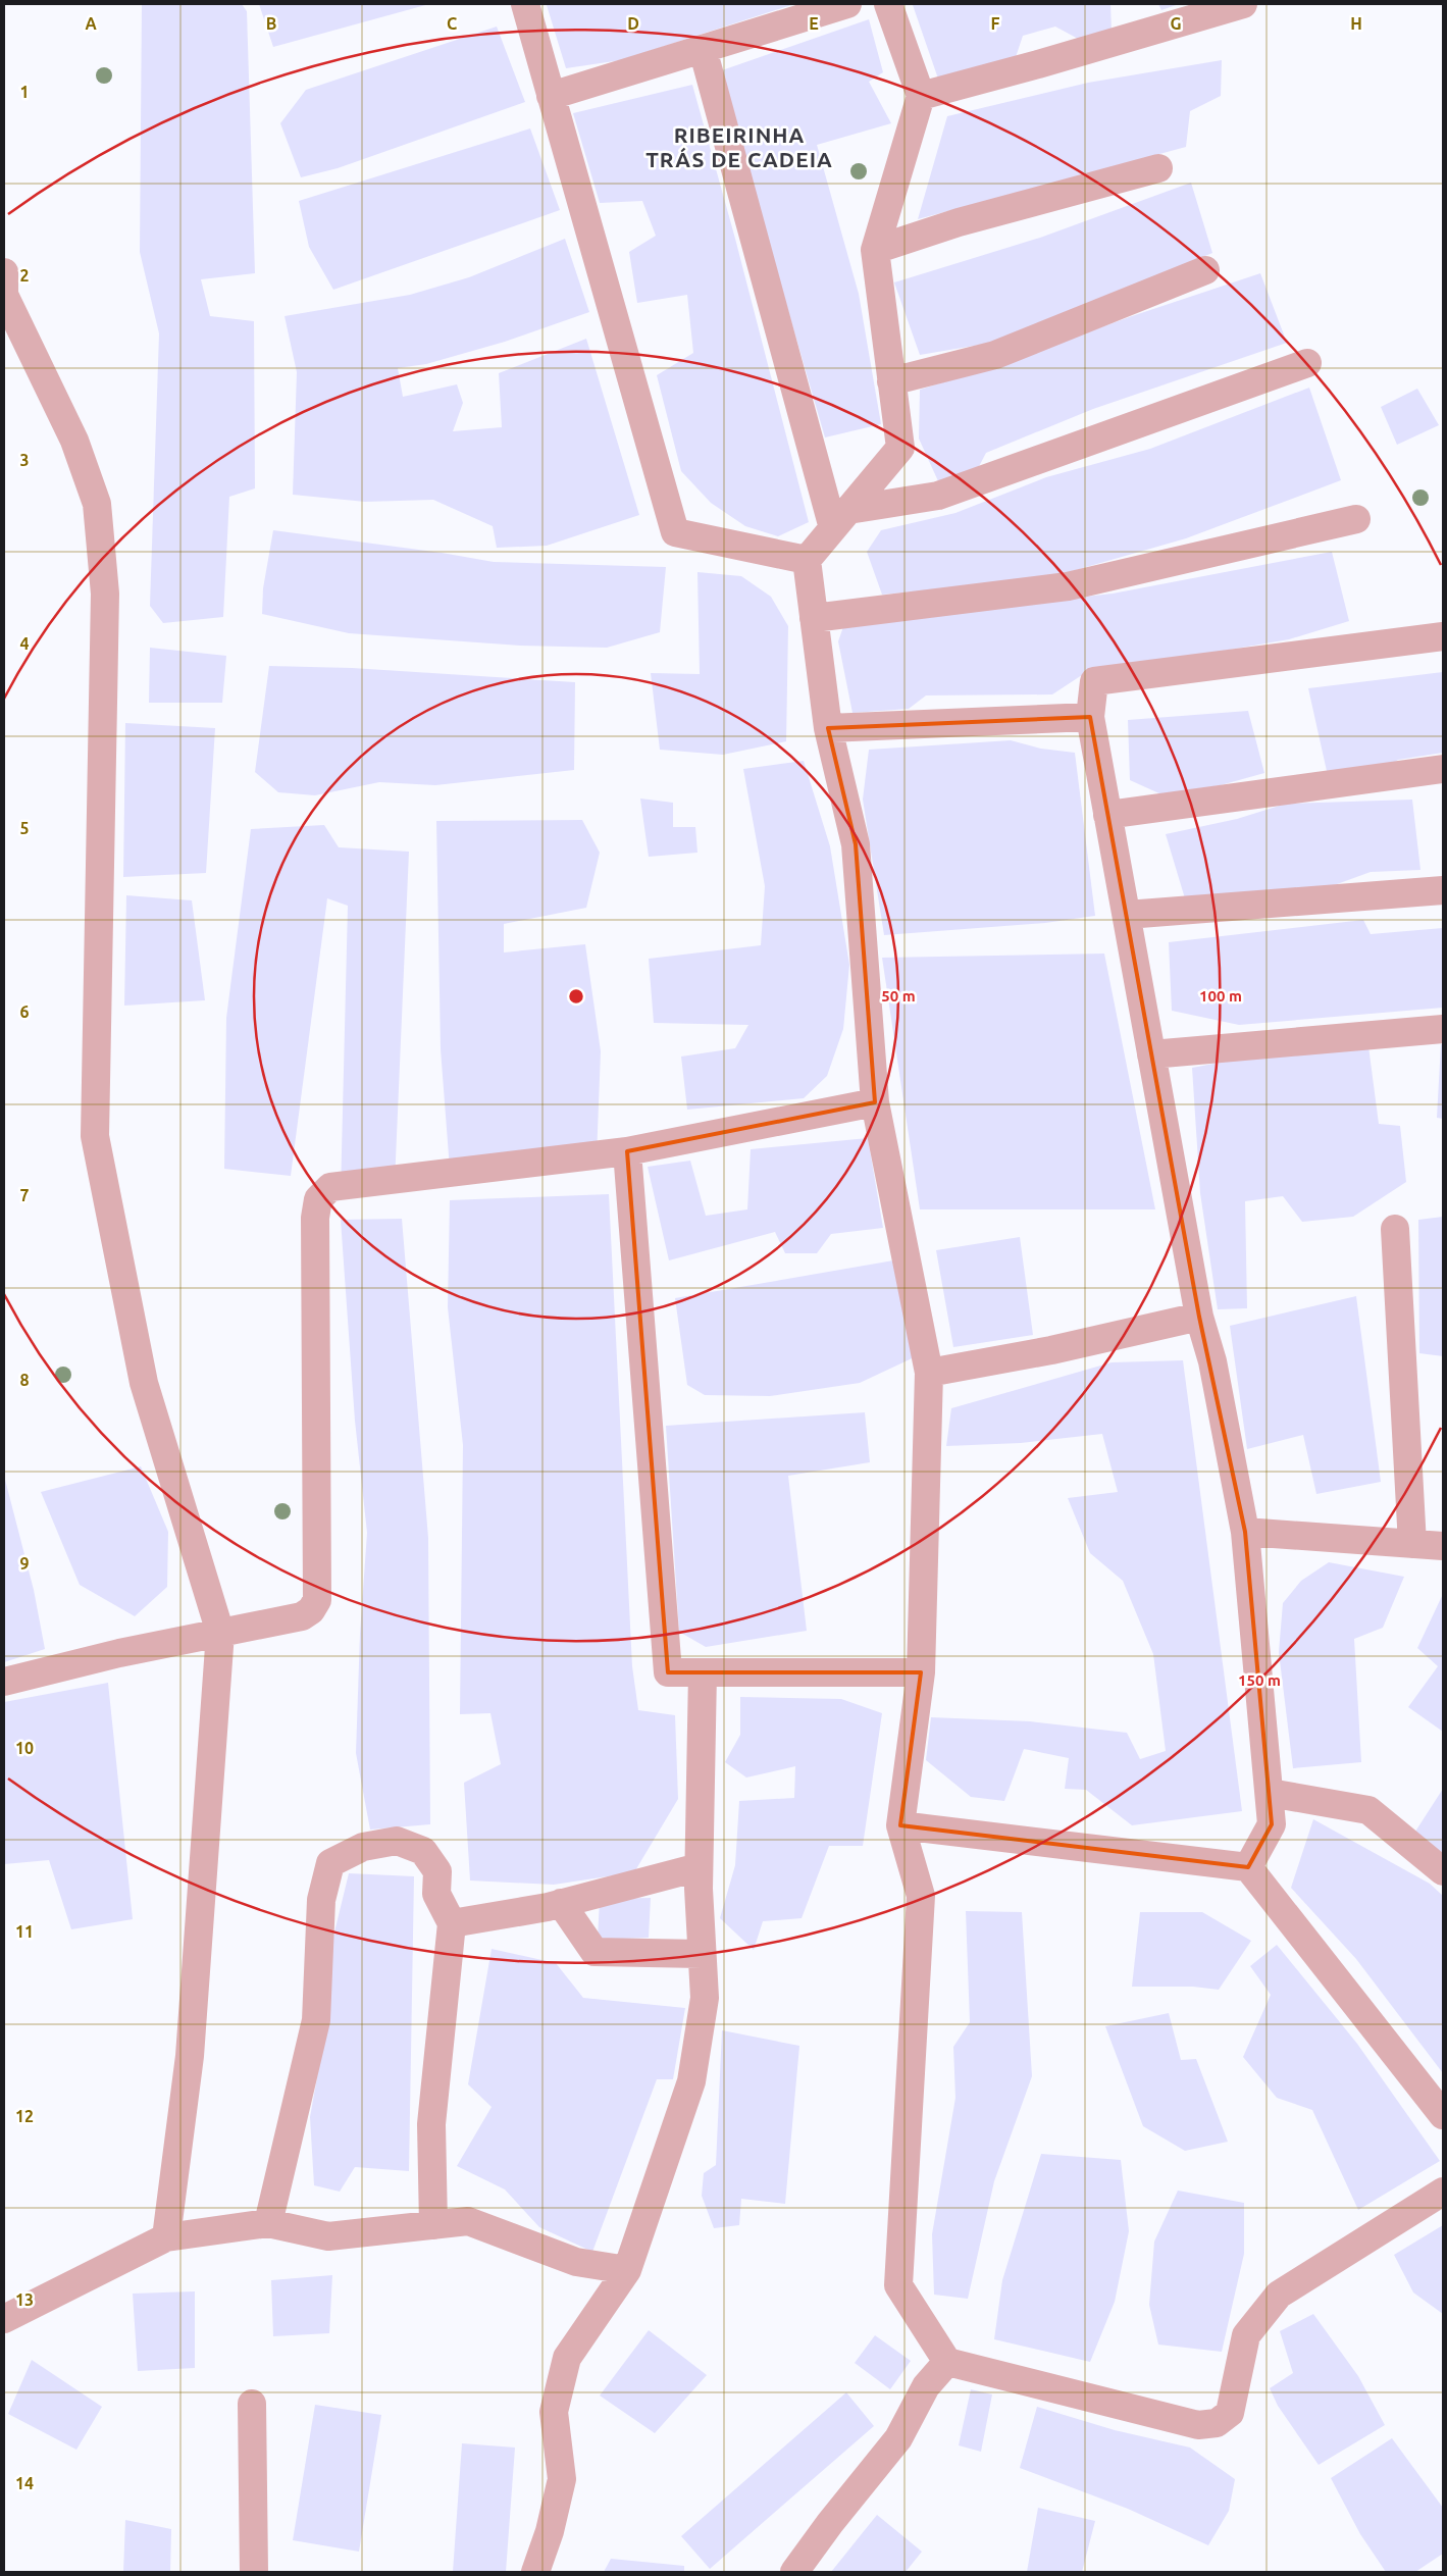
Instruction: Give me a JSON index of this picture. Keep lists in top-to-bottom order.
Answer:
{
  "districts": ["RIBEIRINHA TRÁS DE CADEIA"],
  "grid": {
    "columns": [
      "A",
      "B",
      "C",
      "D",
      "E",
      "F",
      "G",
      "H"
    ],
    "rows": [
      "1",
      "2",
      "3",
      "4",
      "5",
      "6",
      "7",
      "8",
      "9",
      "10",
      "11",
      "12",
      "13",
      "14"
    ]
  },
  "rings": ["50 m", "100 m", "150 m"]
}
